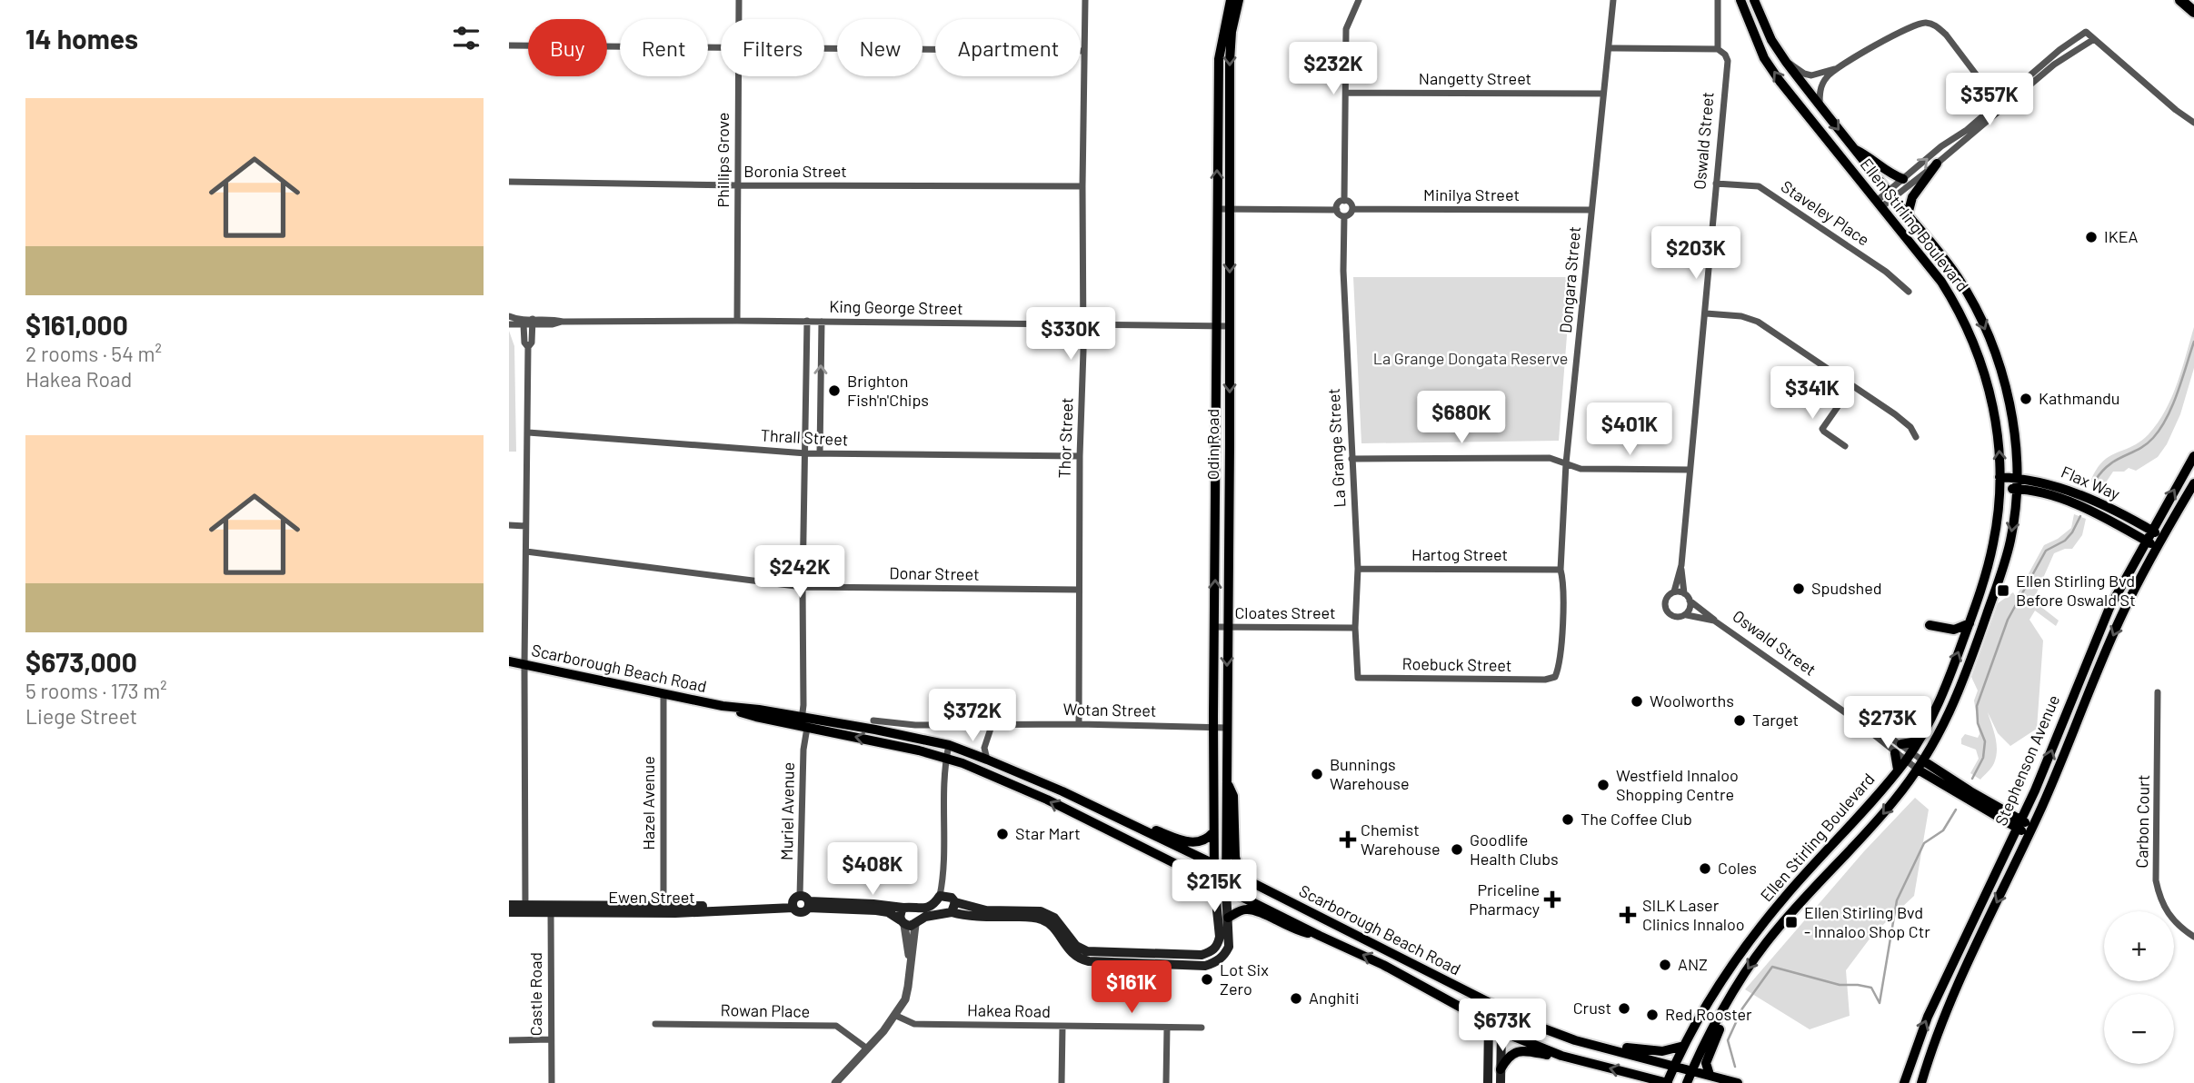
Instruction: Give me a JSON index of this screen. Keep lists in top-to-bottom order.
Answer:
{
  "streets": {
    "main road": [
      "Oswald Street",
      "Ellen Stirling Boulevard",
      "Odin Road",
      "Flax Way",
      "Scarborough Beach Road",
      "Stephenson Avenue",
      "Ewen Street"
    ],
    "street": [
      "Nangetty Street",
      "Phillips Grove",
      "Boronia Street",
      "Minilya Street",
      "Staveley Place",
      "Dongara Street",
      "King George Street",
      "Thrall Street",
      "Thor Street",
      "La Grange Street",
      "Hartog Street",
      "Donar Street",
      "Cloates Street",
      "Roebuck Street",
      "Wotan Street",
      "Hazel Avenue",
      "Muriel Avenue",
      "Carbon Court",
      "Castle Road",
      "Rowan Place",
      "Hakea Road"
    ]
  },
  "crossings": [
    ["Nangetty Street", "Dongara Street"],
    ["Oswald Street", "Staveley Place"],
    ["Oswald Street", "Ellen Stirling Boulevard"],
    ["Oswald Street", "Stephenson Avenue"],
    ["Phillips Grove", "Boronia Street"],
    ["Phillips Grove", "King George Street"],
    ["Boronia Street", "Thor Street"],
    ["Minilya Street", "Dongara Street"],
    ["Minilya Street", "La Grange Street"],
    ["Ellen Stirling Boulevard", "Flax Way"],
    ["Ellen Stirling Boulevard", "Scarborough Beach Road"],
    ["Dongara Street", "Hartog Street"],
    ["Dongara Street", "Roebuck Street"],
    ["King George Street", "Thor Street"],
    ["King George Street", "Odin Road"],
    ["King George Street", "Muriel Avenue"],
    ["Thrall Street", "Thor Street"],
    ["Thrall Street", "Muriel Avenue"],
    ["Thor Street", "Donar Street"],
    ["Thor Street", "Wotan Street"],
    ["Odin Road", "Cloates Street"],
    ["Odin Road", "Scarborough Beach Road"],
    ["Odin Road", "Wotan Street"],
    ["La Grange Street", "Hartog Street"],
    ["La Grange Street", "Cloates Street"],
    ["La Grange Street", "Roebuck Street"],
    ["Flax Way", "Stephenson Avenue"],
    ["Donar Street", "Muriel Avenue"],
    ["Scarborough Beach Road", "Hazel Avenue"],
    ["Scarborough Beach Road", "Muriel Avenue"],
    ["Hazel Avenue", "Ewen Street"],
    ["Muriel Avenue", "Ewen Street"],
    ["Ewen Street", "Castle Road"]
  ],
  "parks": ["La Grange Dongata Reserve"],
  "places": {
    "other": [
      "IKEA",
      "Brighton Fish'n'Chips",
      "Kathmandu",
      "Spudshed",
      "Woolworths",
      "Target",
      "Bunnings Warehouse",
      "Westfield Innaloo Shopping Centre",
      "The Coffee Club",
      "Star Mart",
      "Goodlife Health Clubs",
      "Coles",
      "ANZ",
      "Lot Six Zero",
      "Anghiti",
      "Crust",
      "Red Rooster"
    ],
    "transit": ["Ellen Stirling Bvd Before Oswald St", "Ellen Stirling Bvd - Innaloo Shop Ctr"],
    "health": ["Chemist Warehouse", "Priceline Pharmacy", "SILK Laser Clinics Innaloo"]
  },
  "page": {
    "heading": "14 homes",
    "chip": [
      "Buy",
      "Rent",
      "Filters",
      "New",
      "Apartment"
    ],
    "price": [
      "$232K",
      "$357K",
      "$203K",
      "$330K",
      "$341K",
      "$680K",
      "$401K",
      "$242K",
      "$372K",
      "$273K",
      "$408K",
      "$215K",
      "$161K",
      "$673K"
    ],
    "list": [
      {
        "name": "$161,000",
        "note": "2 rooms · 54 m² · Hakea Road"
      },
      {
        "name": "$673,000",
        "note": "5 rooms · 173 m² · Liege Street"
      }
    ],
    "map_buttons": ["+", "−"]
  }
}
